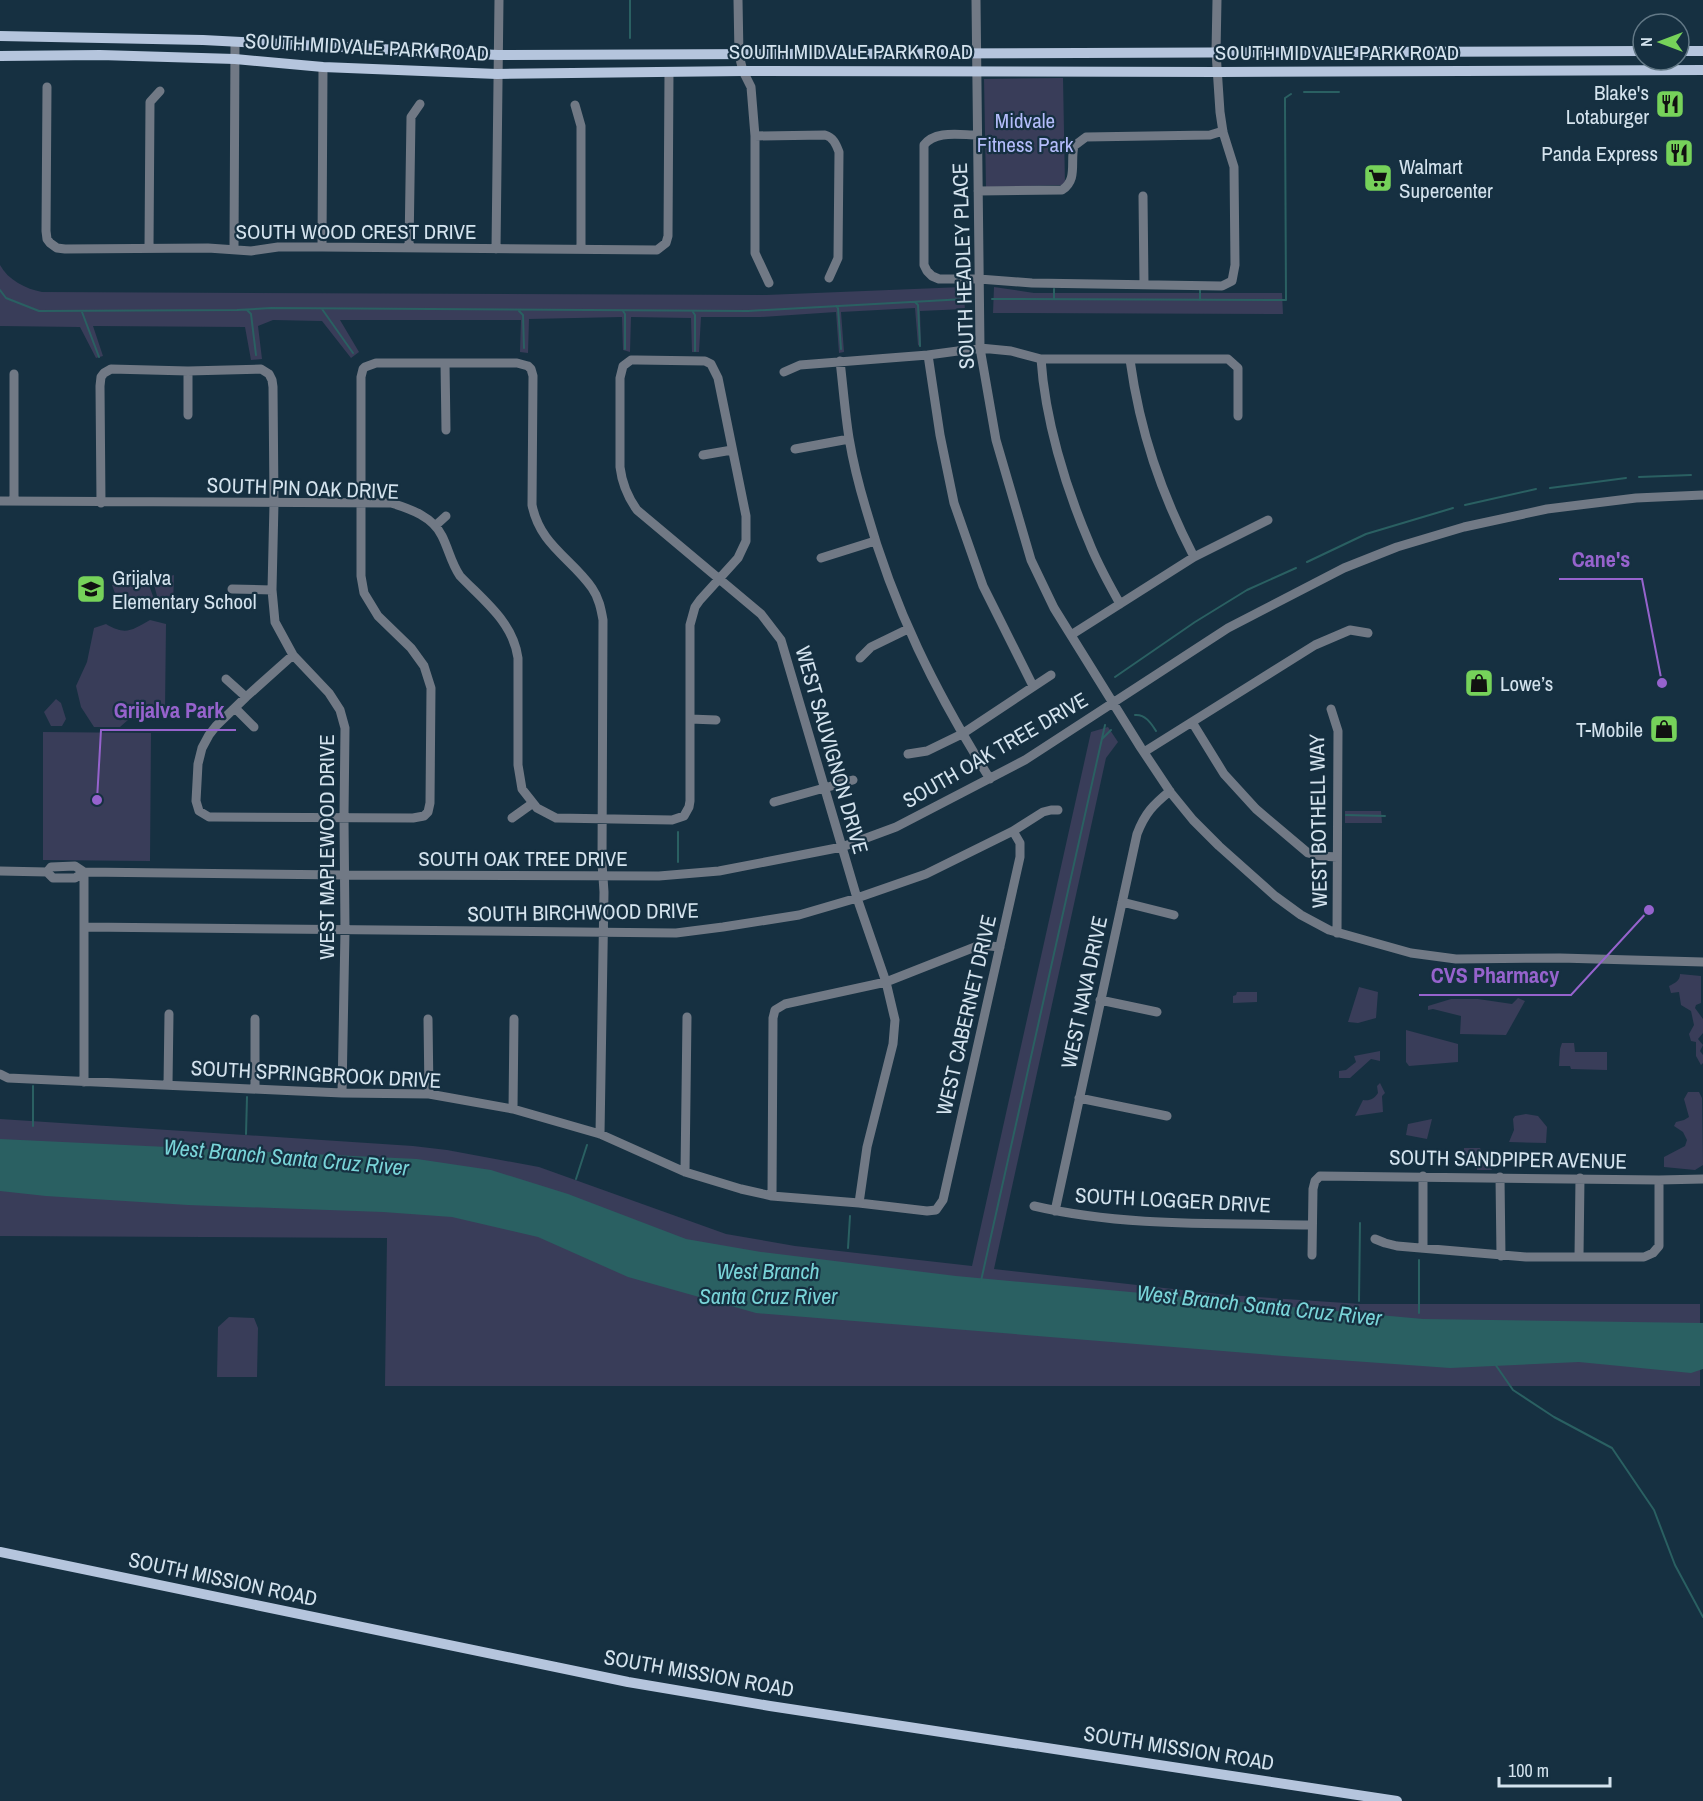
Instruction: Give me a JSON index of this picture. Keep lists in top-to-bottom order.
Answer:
{
  "streets": {
    "main road": ["SOUTH MIDVALE PARK ROAD", "SOUTH MISSION ROAD"],
    "street": [
      "SOUTH WOOD CREST DRIVE",
      "SOUTH HEADLEY PLACE",
      "SOUTH PIN OAK DRIVE",
      "WEST SAUVIGNON DRIVE",
      "SOUTH OAK TREE DRIVE",
      "WEST BOTHELL WAY",
      "WEST MAPLEWOOD DRIVE",
      "SOUTH BIRCHWOOD DRIVE",
      "WEST NAVA DRIVE",
      "WEST CABERNET DRIVE",
      "SOUTH SPRINGBROOK DRIVE",
      "SOUTH SANDPIPER AVENUE",
      "SOUTH LOGGER DRIVE"
    ]
  },
  "crossings": [
    ["SOUTH MIDVALE PARK ROAD", "SOUTH WOOD CREST DRIVE"],
    ["SOUTH MIDVALE PARK ROAD", "SOUTH HEADLEY PLACE"],
    ["SOUTH HEADLEY PLACE", "SOUTH OAK TREE DRIVE"],
    ["SOUTH HEADLEY PLACE", "WEST BOTHELL WAY"],
    ["SOUTH HEADLEY PLACE", "WEST NAVA DRIVE"],
    ["SOUTH PIN OAK DRIVE", "WEST MAPLEWOOD DRIVE"],
    ["WEST SAUVIGNON DRIVE", "SOUTH OAK TREE DRIVE"],
    ["WEST SAUVIGNON DRIVE", "SOUTH BIRCHWOOD DRIVE"],
    ["WEST SAUVIGNON DRIVE", "SOUTH SPRINGBROOK DRIVE"],
    ["SOUTH OAK TREE DRIVE", "WEST MAPLEWOOD DRIVE"],
    ["WEST MAPLEWOOD DRIVE", "SOUTH BIRCHWOOD DRIVE"],
    ["WEST MAPLEWOOD DRIVE", "SOUTH SPRINGBROOK DRIVE"],
    ["SOUTH BIRCHWOOD DRIVE", "WEST CABERNET DRIVE"],
    ["WEST NAVA DRIVE", "SOUTH LOGGER DRIVE"],
    ["WEST CABERNET DRIVE", "SOUTH SPRINGBROOK DRIVE"],
    ["SOUTH SANDPIPER AVENUE", "SOUTH LOGGER DRIVE"]
  ],
  "water": ["West Branch Santa Cruz River"],
  "parks": ["Midvale Fitness Park"],
  "places": {
    "restaurant": ["Blake's Lotaburger", "Panda Express"],
    "supermarket": ["Walmart Supercenter"],
    "school or university": ["Grijalva Elementary School"],
    "shop": ["Lowe’s", "T-Mobile"],
    "other": ["Cane's", "Grijalva Park", "CVS Pharmacy"]
  },
  "scale_bar": "100 m",
  "north": "left"
}
